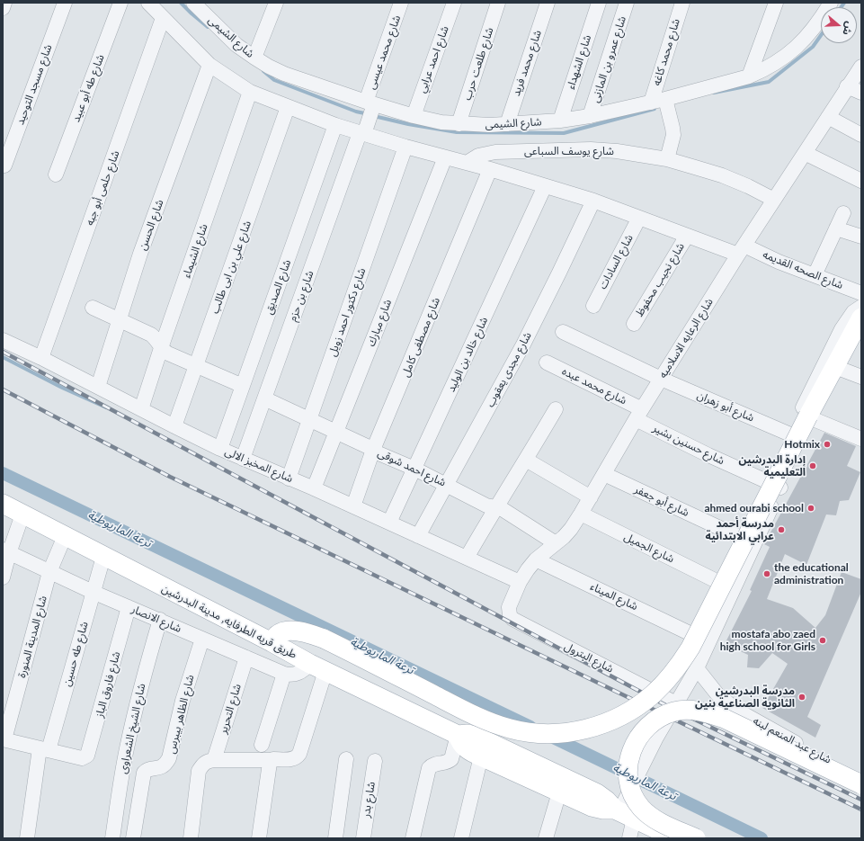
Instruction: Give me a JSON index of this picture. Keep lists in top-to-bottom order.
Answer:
{
  "streets": {
    "main road": ["طريق قريه الطرفايه, مدينة البدرشين"],
    "street": [
      "شارع الشيمى",
      "شارع محمد عيسى",
      "شارع محمد كاغه",
      "شارع احمد عرابي",
      "شارع عمرو بن المازنى",
      "شارع الشهداء",
      "شارع محمد فريد",
      "شارع طلعت حرب",
      "شارع مسجد التوحيد",
      "شارع طه أبو عبيد",
      "شارع يوسف السباعى",
      "شارع حلمى أبو جبه",
      "شارع الحسن",
      "شارع الشيماء",
      "شارع السادات",
      "شارع علي بن ابى طالب",
      "شارع الصحه القديمه",
      "شارع نجيب محفوظ",
      "شارع الصديق",
      "شارع بن حزم",
      "شارع دكتور احمد زويل",
      "شارع مبارك",
      "شارع مصطفى كامل",
      "شارع الرعايه الاسلاميه",
      "شارع خالد بن الوليد",
      "شارع مجدى يعقوب",
      "شارع محمد عبده",
      "شارع أبو زهران",
      "شارع حسنين بشير",
      "شارع المخبز الالى",
      "شارع احمد شوقى",
      "شارع أبو جعفر",
      "شارع الجميل",
      "شارع الميناء",
      "شارع الانصار",
      "شارع المدينة المنورة",
      "شارع طه حسين",
      "شارع البترول",
      "شارع فاروق الباز",
      "شارع التحرير",
      "شارع الظاهر بيبرس",
      "شارع الشيخ الشعراوى",
      "شارع عبد المنعم لبنه",
      "شارع بدر"
    ]
  },
  "crossings": [
    ["شارع الشيمى", "شارع محمد عيسى"],
    ["شارع الشيمى", "شارع محمد كاغه"],
    ["شارع الشيمى", "شارع احمد عرابي"],
    ["شارع الشيمى", "شارع عمرو بن المازنى"],
    ["شارع الشيمى", "شارع الشهداء"],
    ["شارع الشيمى", "شارع محمد فريد"],
    ["شارع الشيمى", "شارع طلعت حرب"],
    ["شارع محمد عيسى", "شارع بن حزم"],
    ["شارع يوسف السباعى", "شارع الرعايه الاسلاميه"],
    ["شارع حلمى أبو جبه", "شارع المخبز الالى"],
    ["شارع الحسن", "شارع المخبز الالى"],
    ["شارع الشيماء", "شارع المخبز الالى"],
    ["شارع علي بن ابى طالب", "شارع المخبز الالى"],
    ["شارع الصحه القديمه", "شارع الرعايه الاسلاميه"],
    ["شارع الصديق", "شارع المخبز الالى"],
    ["شارع بن حزم", "شارع المخبز الالى"],
    ["شارع بن حزم", "شارع احمد شوقى"],
    ["شارع دكتور احمد زويل", "شارع المخبز الالى"],
    ["شارع دكتور احمد زويل", "شارع احمد شوقى"],
    ["شارع مبارك", "شارع المخبز الالى"],
    ["شارع مبارك", "شارع احمد شوقى"],
    ["شارع مصطفى كامل", "شارع المخبز الالى"],
    ["شارع مصطفى كامل", "شارع احمد شوقى"],
    ["شارع الرعايه الاسلاميه", "شارع محمد عبده"],
    ["شارع الرعايه الاسلاميه", "شارع أبو زهران"],
    ["شارع الرعايه الاسلاميه", "شارع حسنين بشير"],
    ["شارع الرعايه الاسلاميه", "شارع المخبز الالى"],
    ["شارع الرعايه الاسلاميه", "شارع احمد شوقى"],
    ["شارع الرعايه الاسلاميه", "شارع أبو جعفر"],
    ["شارع الرعايه الاسلاميه", "شارع الجميل"],
    ["شارع الرعايه الاسلاميه", "شارع الميناء"],
    ["شارع الرعايه الاسلاميه", "شارع البترول"],
    ["شارع خالد بن الوليد", "شارع المخبز الالى"],
    ["شارع خالد بن الوليد", "شارع احمد شوقى"],
    ["شارع مجدى يعقوب", "شارع المخبز الالى"],
    ["شارع مجدى يعقوب", "شارع احمد شوقى"],
    ["شارع محمد عبده", "شارع حسنين بشير"],
    ["شارع الانصار", "طريق قريه الطرفايه, مدينة البدرشين"],
    ["شارع الانصار", "شارع المدينة المنورة"],
    ["شارع الانصار", "شارع طه حسين"],
    ["شارع الانصار", "شارع فاروق الباز"],
    ["شارع الانصار", "شارع التحرير"],
    ["شارع الانصار", "شارع الظاهر بيبرس"],
    ["شارع الانصار", "شارع الشيخ الشعراوى"],
    ["طريق قريه الطرفايه, مدينة البدرشين", "شارع المدينة المنورة"],
    ["طريق قريه الطرفايه, مدينة البدرشين", "شارع طه حسين"],
    ["شارع طه حسين", "شارع فاروق الباز"]
  ],
  "water": ["ترعة الماريوطية"],
  "places": [
    "Hotmix",
    "إدارة البدرشين التعليمية",
    "ahmed ourabi school",
    "مدرسة أحمد عرابي الابتدائية",
    "the educational administration",
    "mostafa abo zaed high school for Girls",
    "مدرسة البدرشين الثانوية الصناعية بنين"
  ],
  "north": "right"
}
